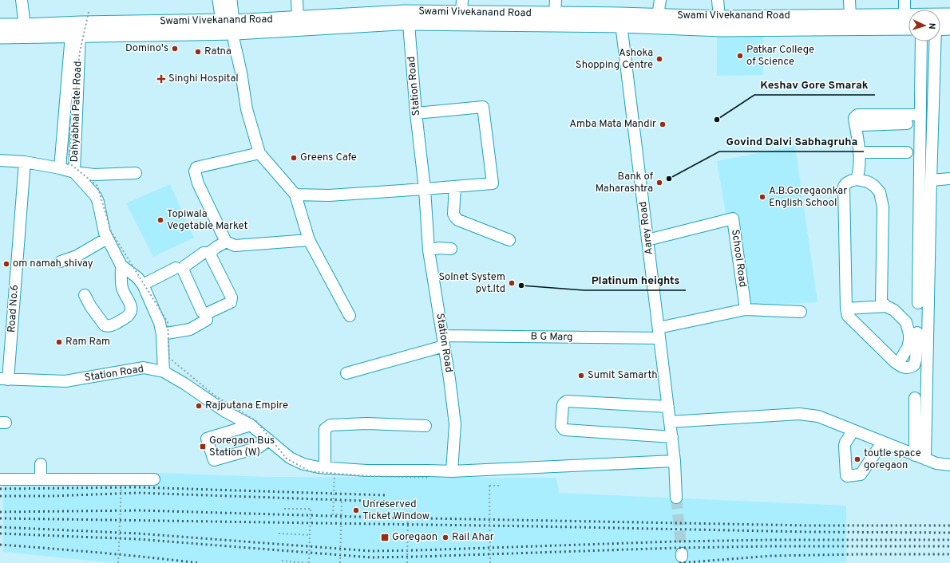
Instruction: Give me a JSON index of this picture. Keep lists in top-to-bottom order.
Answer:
{
  "streets": {
    "main road": ["Swami Vivekanand Road"],
    "street": [
      "Station Road",
      "Dahyabhai Patel Road",
      "Aarey Road",
      "School Road",
      "Road No.6",
      "B G Marg"
    ]
  },
  "crossings": [
    ["Swami Vivekanand Road", "Station Road"],
    ["Swami Vivekanand Road", "Dahyabhai Patel Road"],
    ["Swami Vivekanand Road", "Aarey Road"],
    ["Station Road", "Dahyabhai Patel Road"],
    ["Station Road", "Road No.6"],
    ["Station Road", "B G Marg"],
    ["Aarey Road", "School Road"],
    ["Aarey Road", "B G Marg"],
    ["School Road", "B G Marg"]
  ],
  "places": {
    "other": [
      "Domino's",
      "Ratna",
      "Patkar College of Science",
      "Ashoka Shopping Centre",
      "Keshav Gore Smarak",
      "Amba Mata Mandir",
      "Greens Cafe",
      "Govind Dalvi Sabhagruha",
      "Bank of Maharashtra",
      "A.B.Goregaonkar English School",
      "Topiwala Vegetable Market",
      "om namah shivay",
      "Solnet System pvt.ltd",
      "Platinum heights",
      "Ram Ram",
      "Sumit Samarth",
      "Rajputana Empire",
      "toutle space goregaon",
      "Unreserved Ticket Window",
      "Rail Ahar"
    ],
    "health": ["Singhi Hospital"],
    "transit": ["Goregaon Bus Station (W)", "Goregaon"]
  },
  "north": "right"
}
